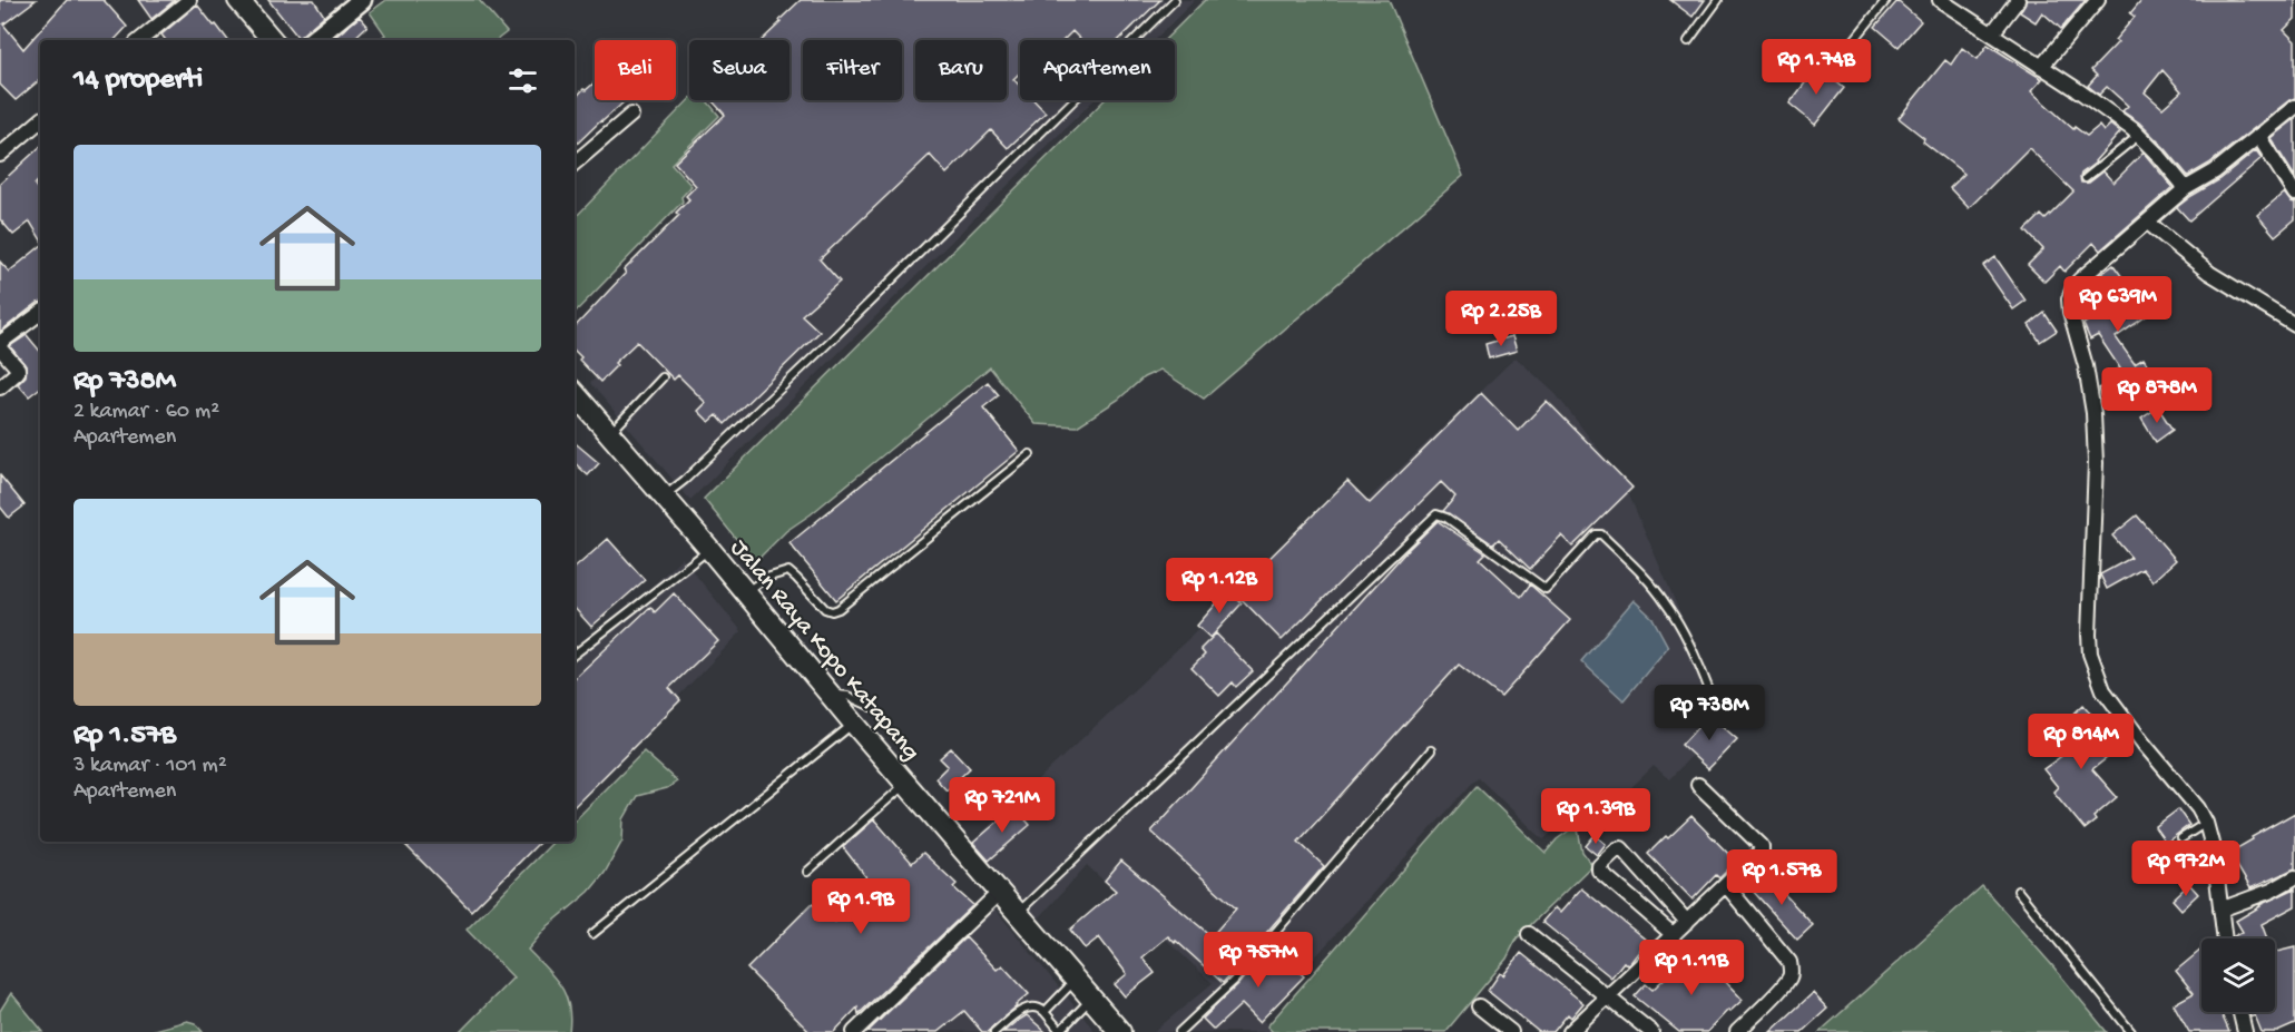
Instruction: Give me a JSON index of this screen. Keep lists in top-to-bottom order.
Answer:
{
  "streets": {
    "main road": ["Jalan Raya Kopo Katapang"]
  },
  "page": {
    "price": [
      "Rp 1.74B",
      "Rp 639M",
      "Rp 2.25B",
      "Rp 878M",
      "Rp 1.12B",
      "Rp 738M",
      "Rp 814M",
      "Rp 721M",
      "Rp 1.39B",
      "Rp 972M",
      "Rp 1.57B",
      "Rp 1.9B",
      "Rp 757M",
      "Rp 1.11B"
    ],
    "chip": [
      "Beli",
      "Sewa",
      "Filter",
      "Baru",
      "Apartemen"
    ],
    "heading": "14 properti",
    "list": [
      {
        "name": "Rp 738M",
        "note": "2 kamar · 60 m² · Apartemen"
      },
      {
        "name": "Rp 1.57B",
        "note": "3 kamar · 101 m² · Apartemen"
      }
    ]
  }
}
